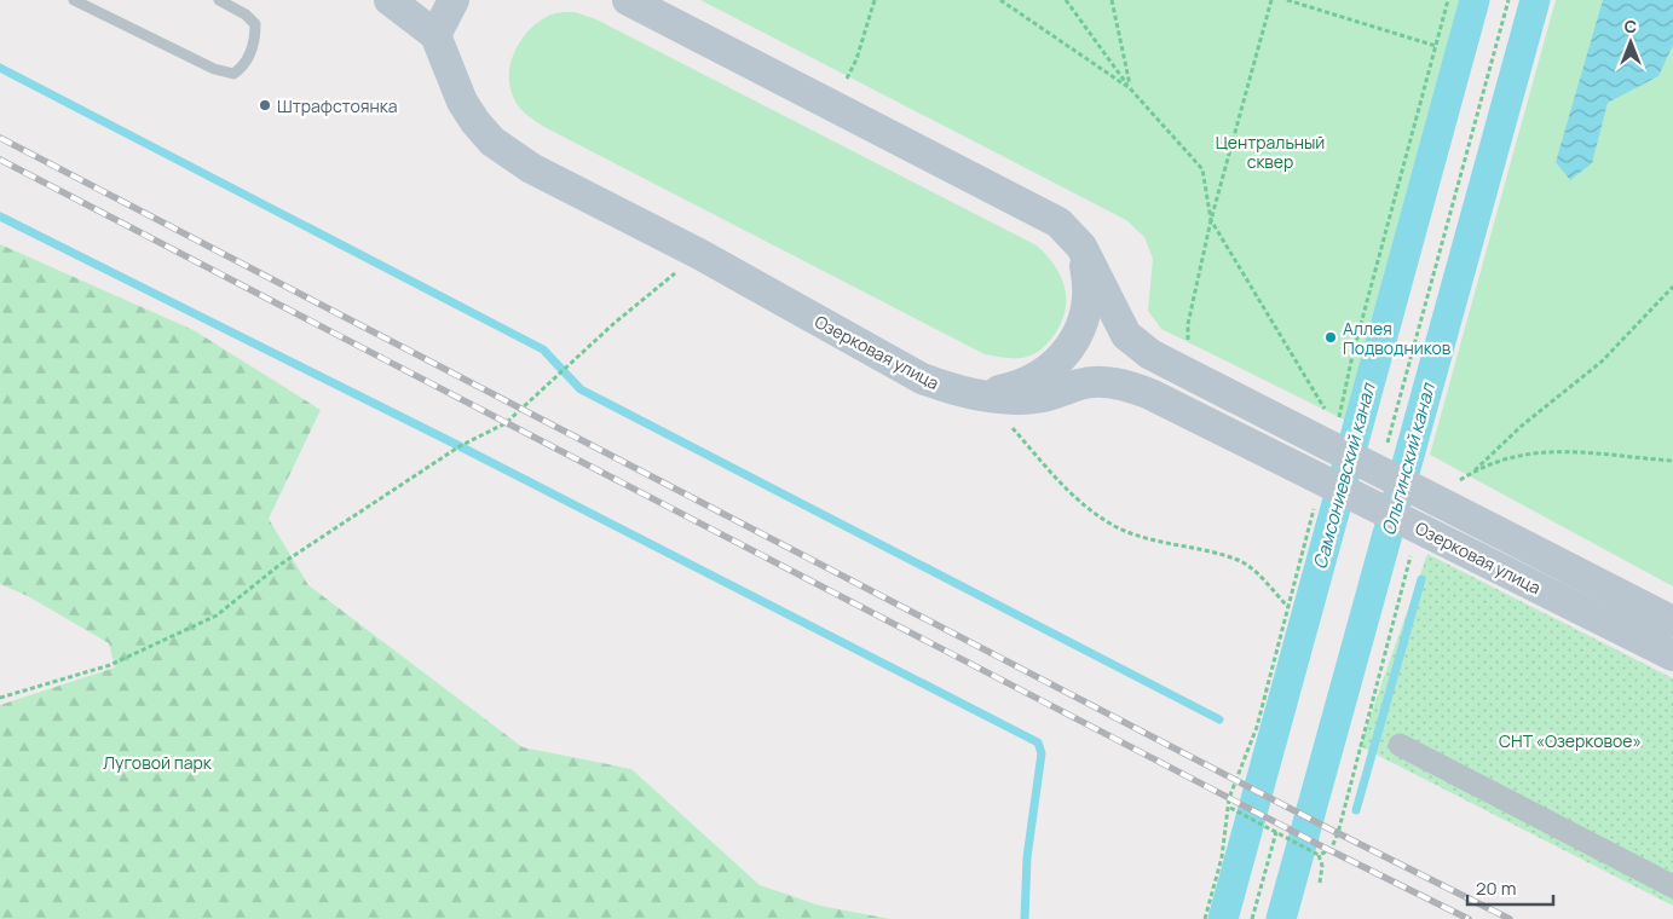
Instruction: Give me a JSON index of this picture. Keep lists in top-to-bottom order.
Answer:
{
  "streets": {
    "street": ["Озерковая улица"]
  },
  "water": ["Ольгинский канал", "Самсониевский канал"],
  "parks": ["Центральный сквер", "СНТ «Озерковое»", "Луговой парк"],
  "places": ["Штрафстоянка", "Аллея Подводников"],
  "scale_bar": "20 m",
  "north": "top"
}
